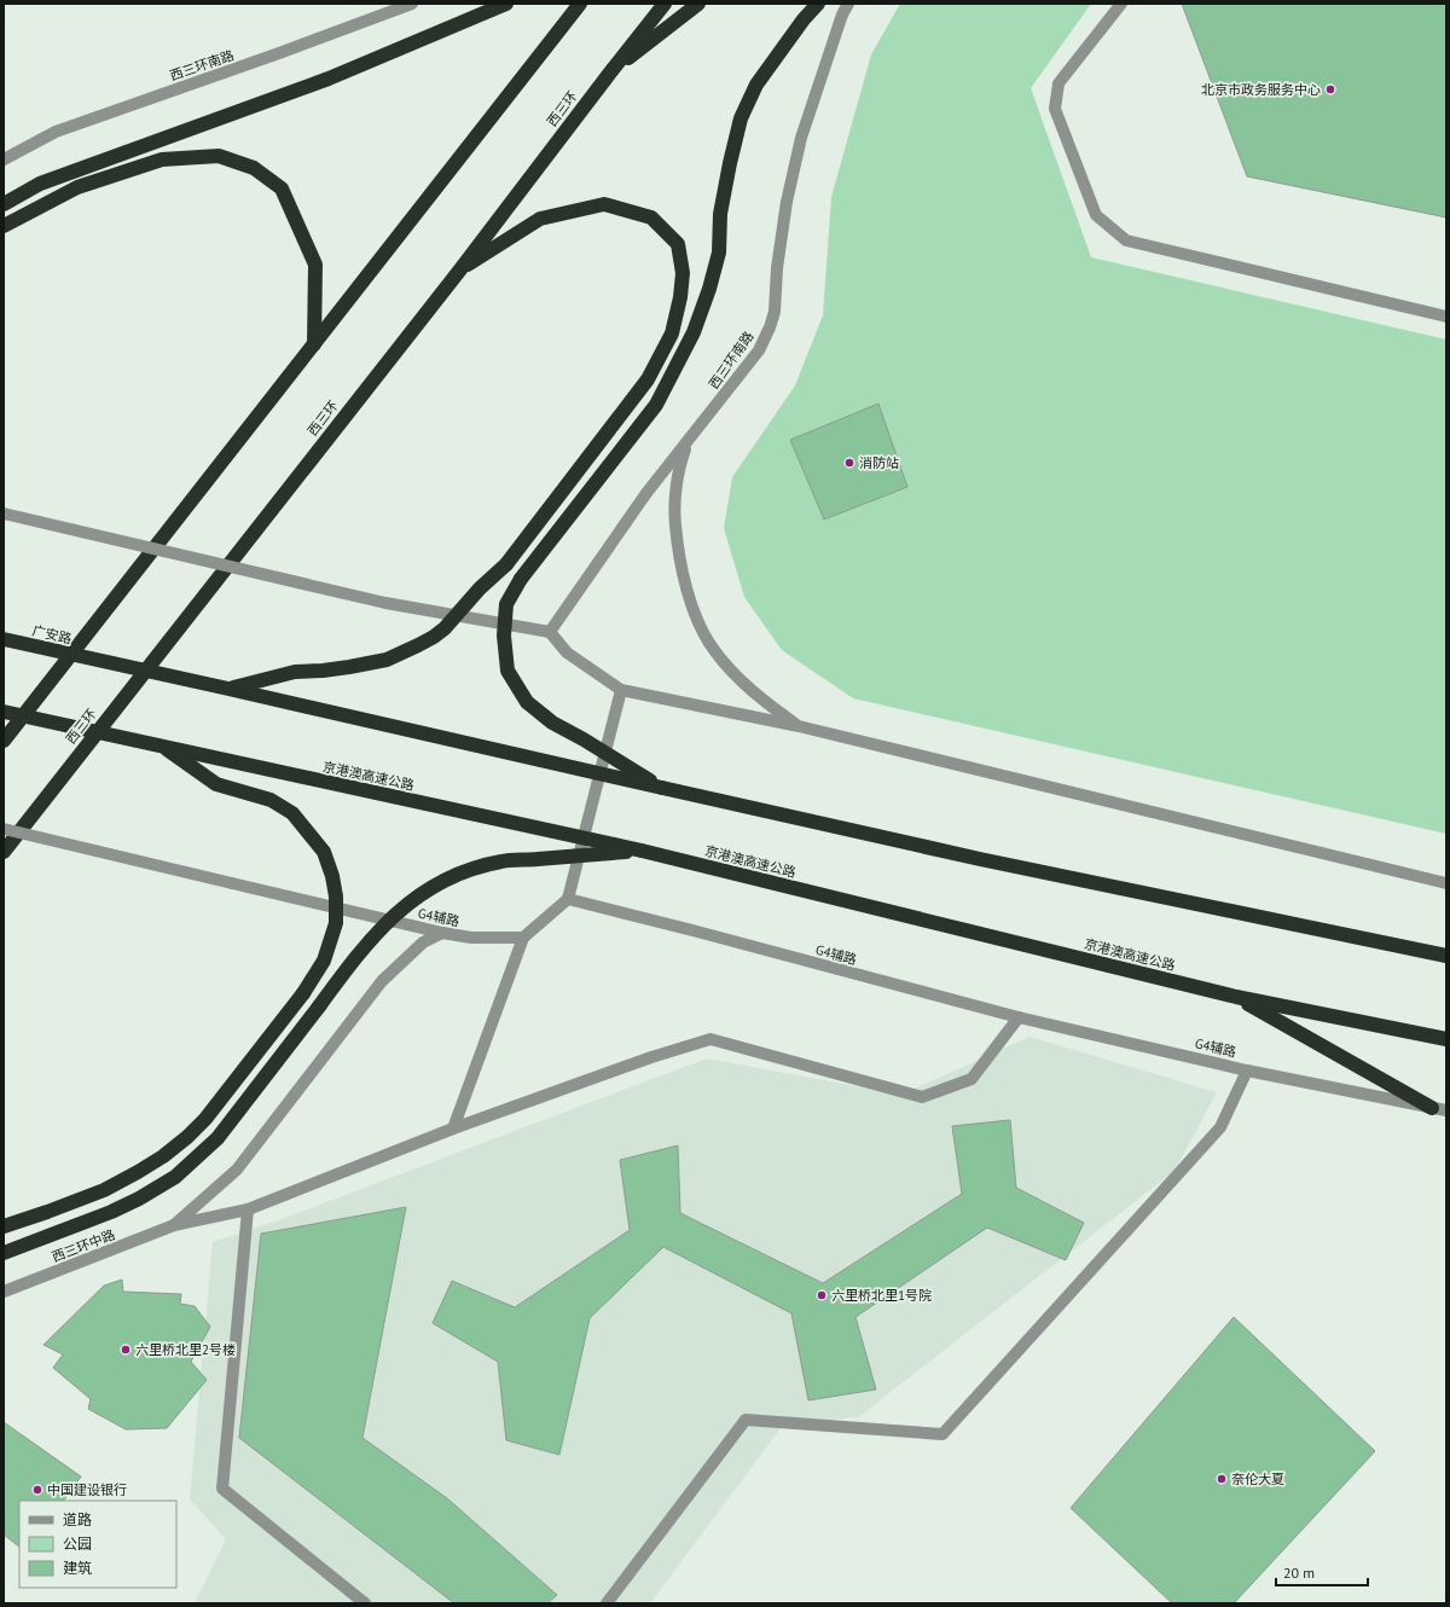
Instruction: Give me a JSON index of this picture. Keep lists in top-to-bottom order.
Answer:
{
  "streets": {
    "highway": ["西三环", "广安路", "京港澳高速公路"],
    "street": ["西三环南路", "G4辅路", "西三环中路"]
  },
  "places": [
    "北京市政务服务中心",
    "消防站",
    "六里桥北里1号院",
    "六里桥北里2号楼",
    "奈伦大夏",
    "中国建设银行"
  ],
  "legend": ["道路", "公园", "建筑"],
  "scale_bar": "20 m"
}
